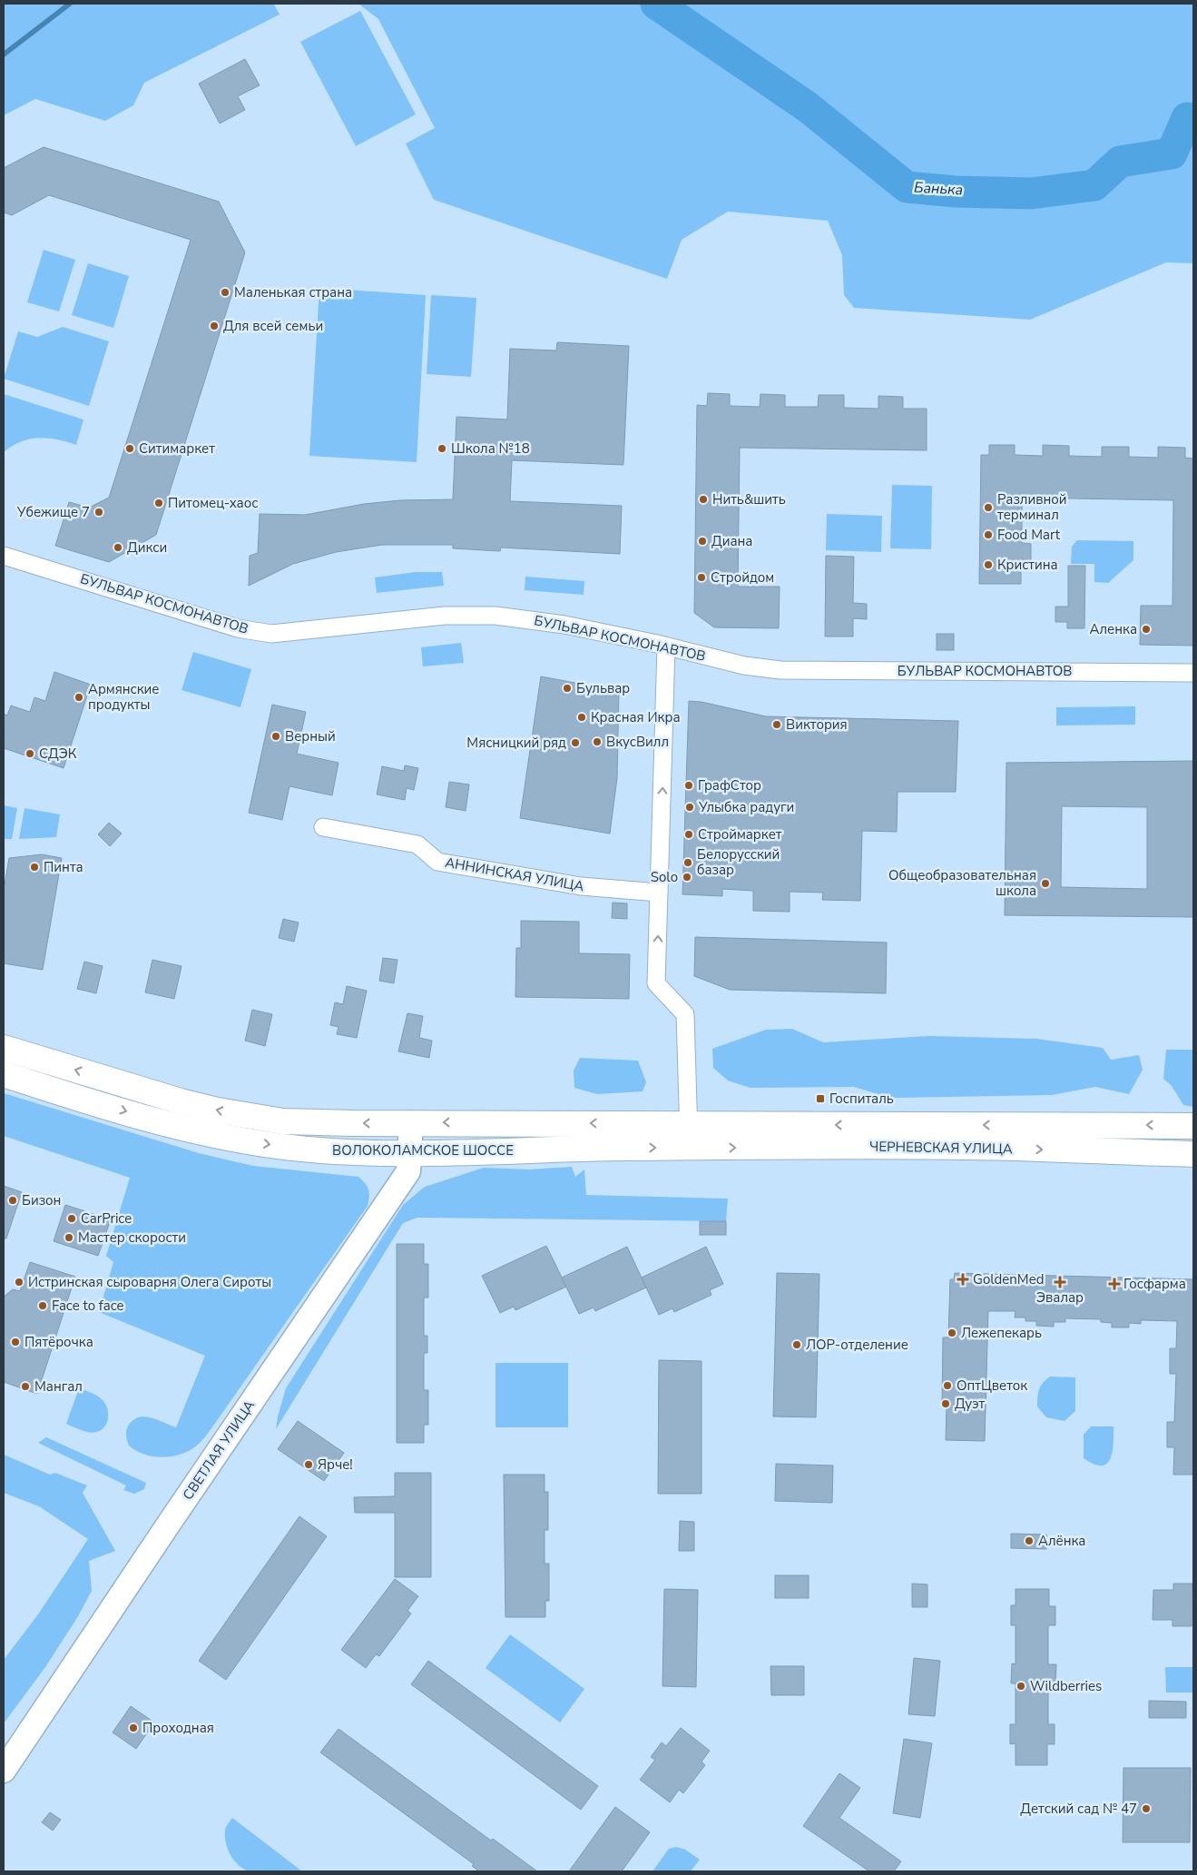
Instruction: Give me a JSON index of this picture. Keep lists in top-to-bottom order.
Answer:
{
  "streets": {
    "main road": ["ЧЕРНЕВСКАЯ УЛИЦА", "ВОЛОКОЛАМСКОЕ ШОССЕ"],
    "street": ["БУЛЬВАР КОСМОНАВТОВ", "АННИНСКАЯ УЛИЦА", "СВЕТЛАЯ УЛИЦА"]
  },
  "crossings": [
    ["ЧЕРНЕВСКАЯ УЛИЦА", "ВОЛОКОЛАМСКОЕ ШОССЕ"],
    ["ВОЛОКОЛАМСКОЕ ШОССЕ", "СВЕТЛАЯ УЛИЦА"]
  ],
  "water": ["Банька"],
  "places": {
    "other": [
      "Маленькая страна",
      "Для всей семьи",
      "Ситимаркет",
      "Школа №18",
      "Нить&шить",
      "Питомец-хаос",
      "Разливной терминал",
      "Убежище 7",
      "Food Mart",
      "Диана",
      "Дикси",
      "Кристина",
      "Стройдом",
      "Аленка",
      "Бульвар",
      "Армянские продукты",
      "Красная Икра",
      "Виктория",
      "Верный",
      "ВкусВилл",
      "Мясницкий ряд",
      "СДЭК",
      "ГрафСтор",
      "Улыбка радуги",
      "Строймаркет",
      "Белорусский базар",
      "Пинта",
      "Solo",
      "Общеобразовательная школа",
      "Бизон",
      "CarPrice",
      "Мастер скорости",
      "Истринская сыроварня Олега Сироты",
      "Face to face",
      "Лежепекарь",
      "Пятёрочка",
      "ЛОР-отделение",
      "ОптЦветок",
      "Мангал",
      "Дуэт",
      "Ярче!",
      "Алёнка",
      "Wildberries",
      "Проходная",
      "Детский сад № 47"
    ],
    "transit": ["Госпиталь"],
    "health": ["GoldenMed", "Эвалар", "Госфарма"]
  }
}
